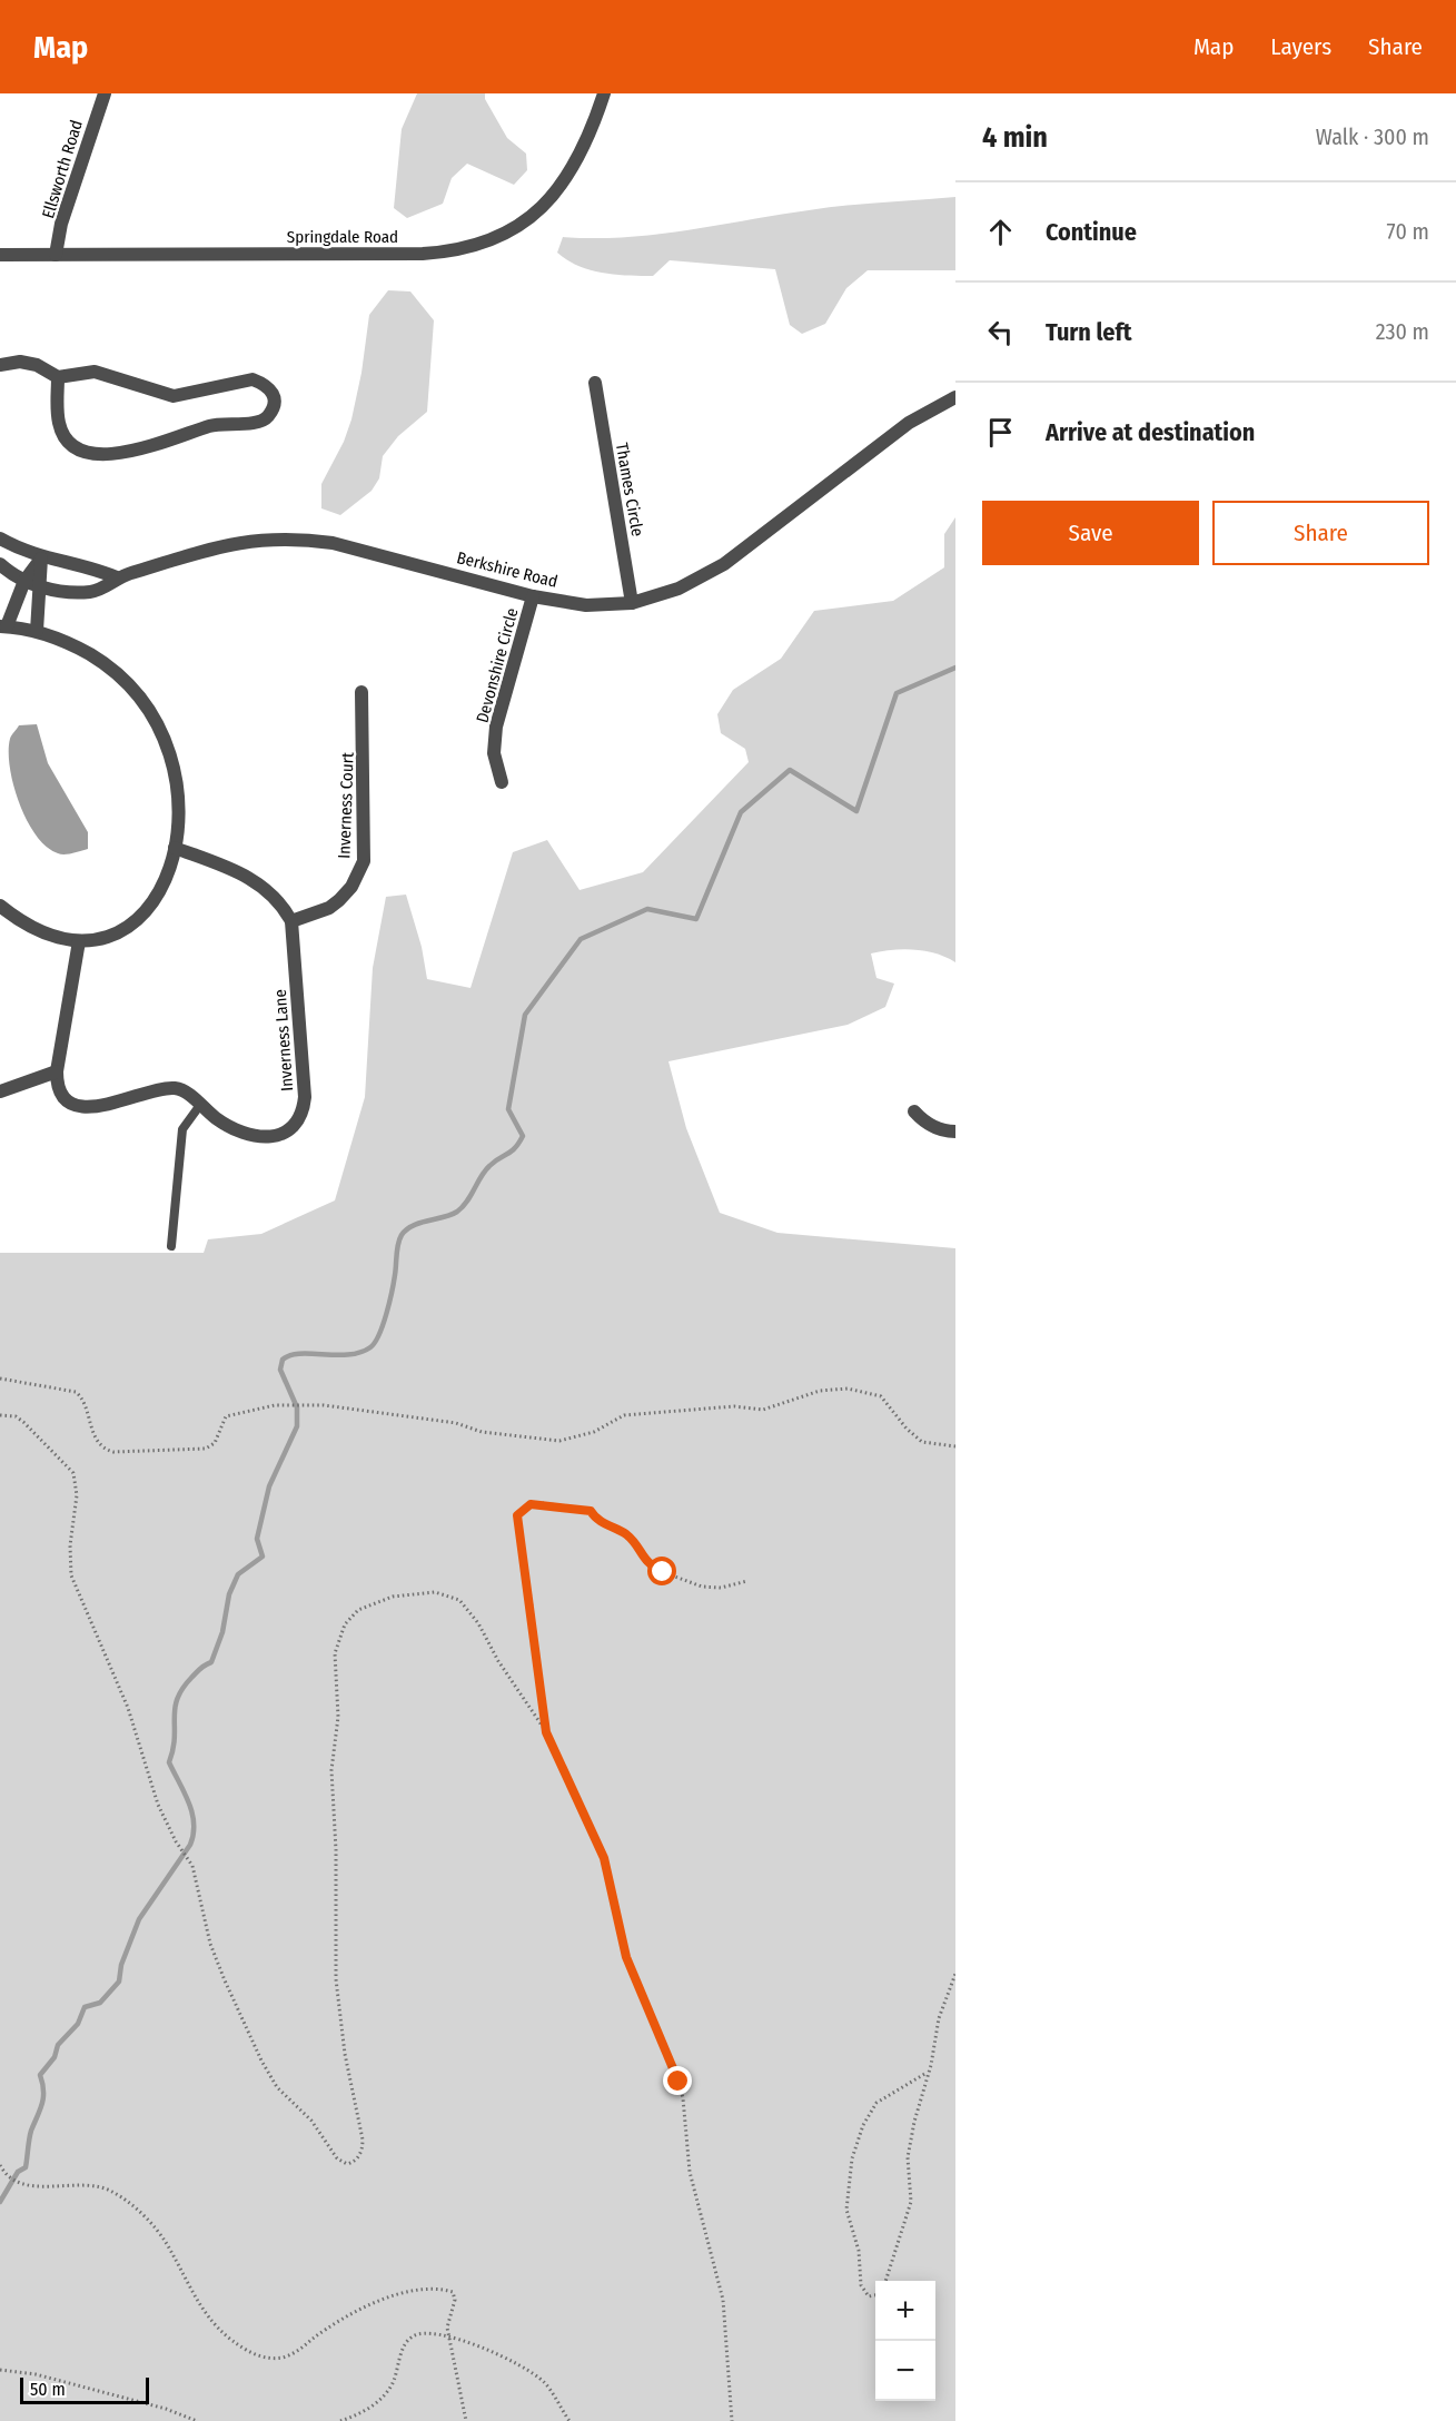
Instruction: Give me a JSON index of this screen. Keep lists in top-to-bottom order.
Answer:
{
  "streets": {
    "street": [
      "Ellsworth Road",
      "Springdale Road",
      "Thames Circle",
      "Berkshire Road",
      "Devonshire Circle",
      "Inverness Court",
      "Inverness Lane"
    ]
  },
  "crossings": [
    ["Ellsworth Road", "Springdale Road"],
    ["Thames Circle", "Berkshire Road"],
    ["Berkshire Road", "Devonshire Circle"],
    ["Inverness Court", "Inverness Lane"]
  ],
  "scale_bar": "50 m",
  "page": {
    "header": "Map",
    "nav": ["Map", "Layers", "Share"],
    "heading": ["4 min", "Walk · 300 m"],
    "list": [
      ["Continue", "70 m"],
      ["Turn left", "230 m"],
      "Arrive at destination"
    ],
    "buttons": ["Save", "Share"],
    "map_buttons": ["+", "−"],
    "scale": "50 m"
  }
}
